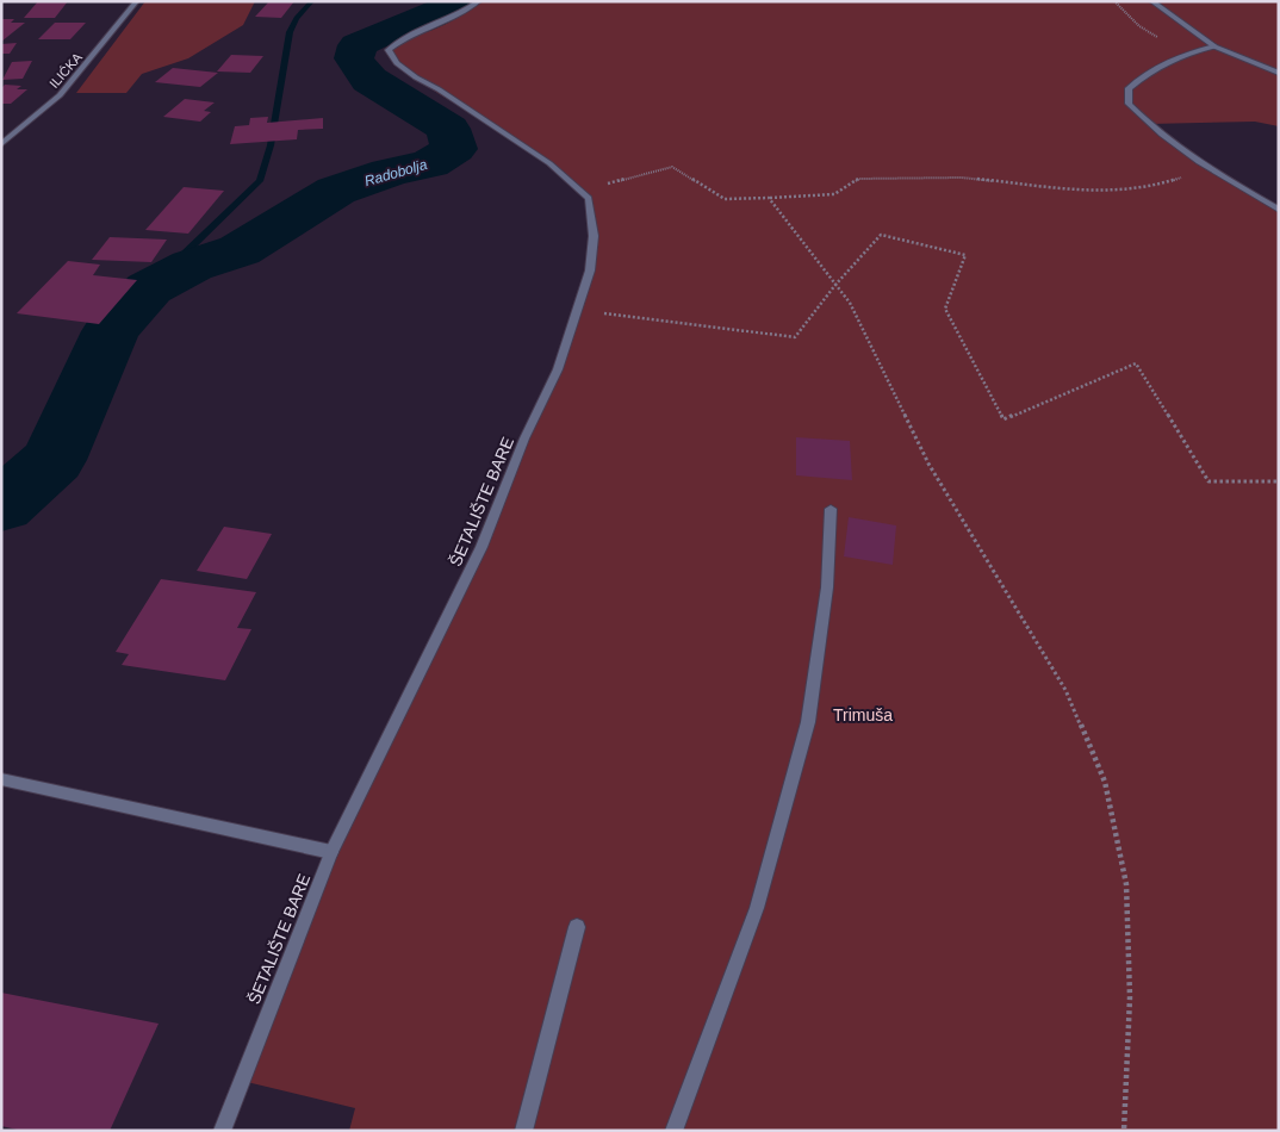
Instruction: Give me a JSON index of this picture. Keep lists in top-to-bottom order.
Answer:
{
  "streets": {
    "street": ["ILIĆKA", "ŠETALIŠTE BARE"]
  },
  "water": ["Radobolja"],
  "parks": ["Trimuša"]
}
